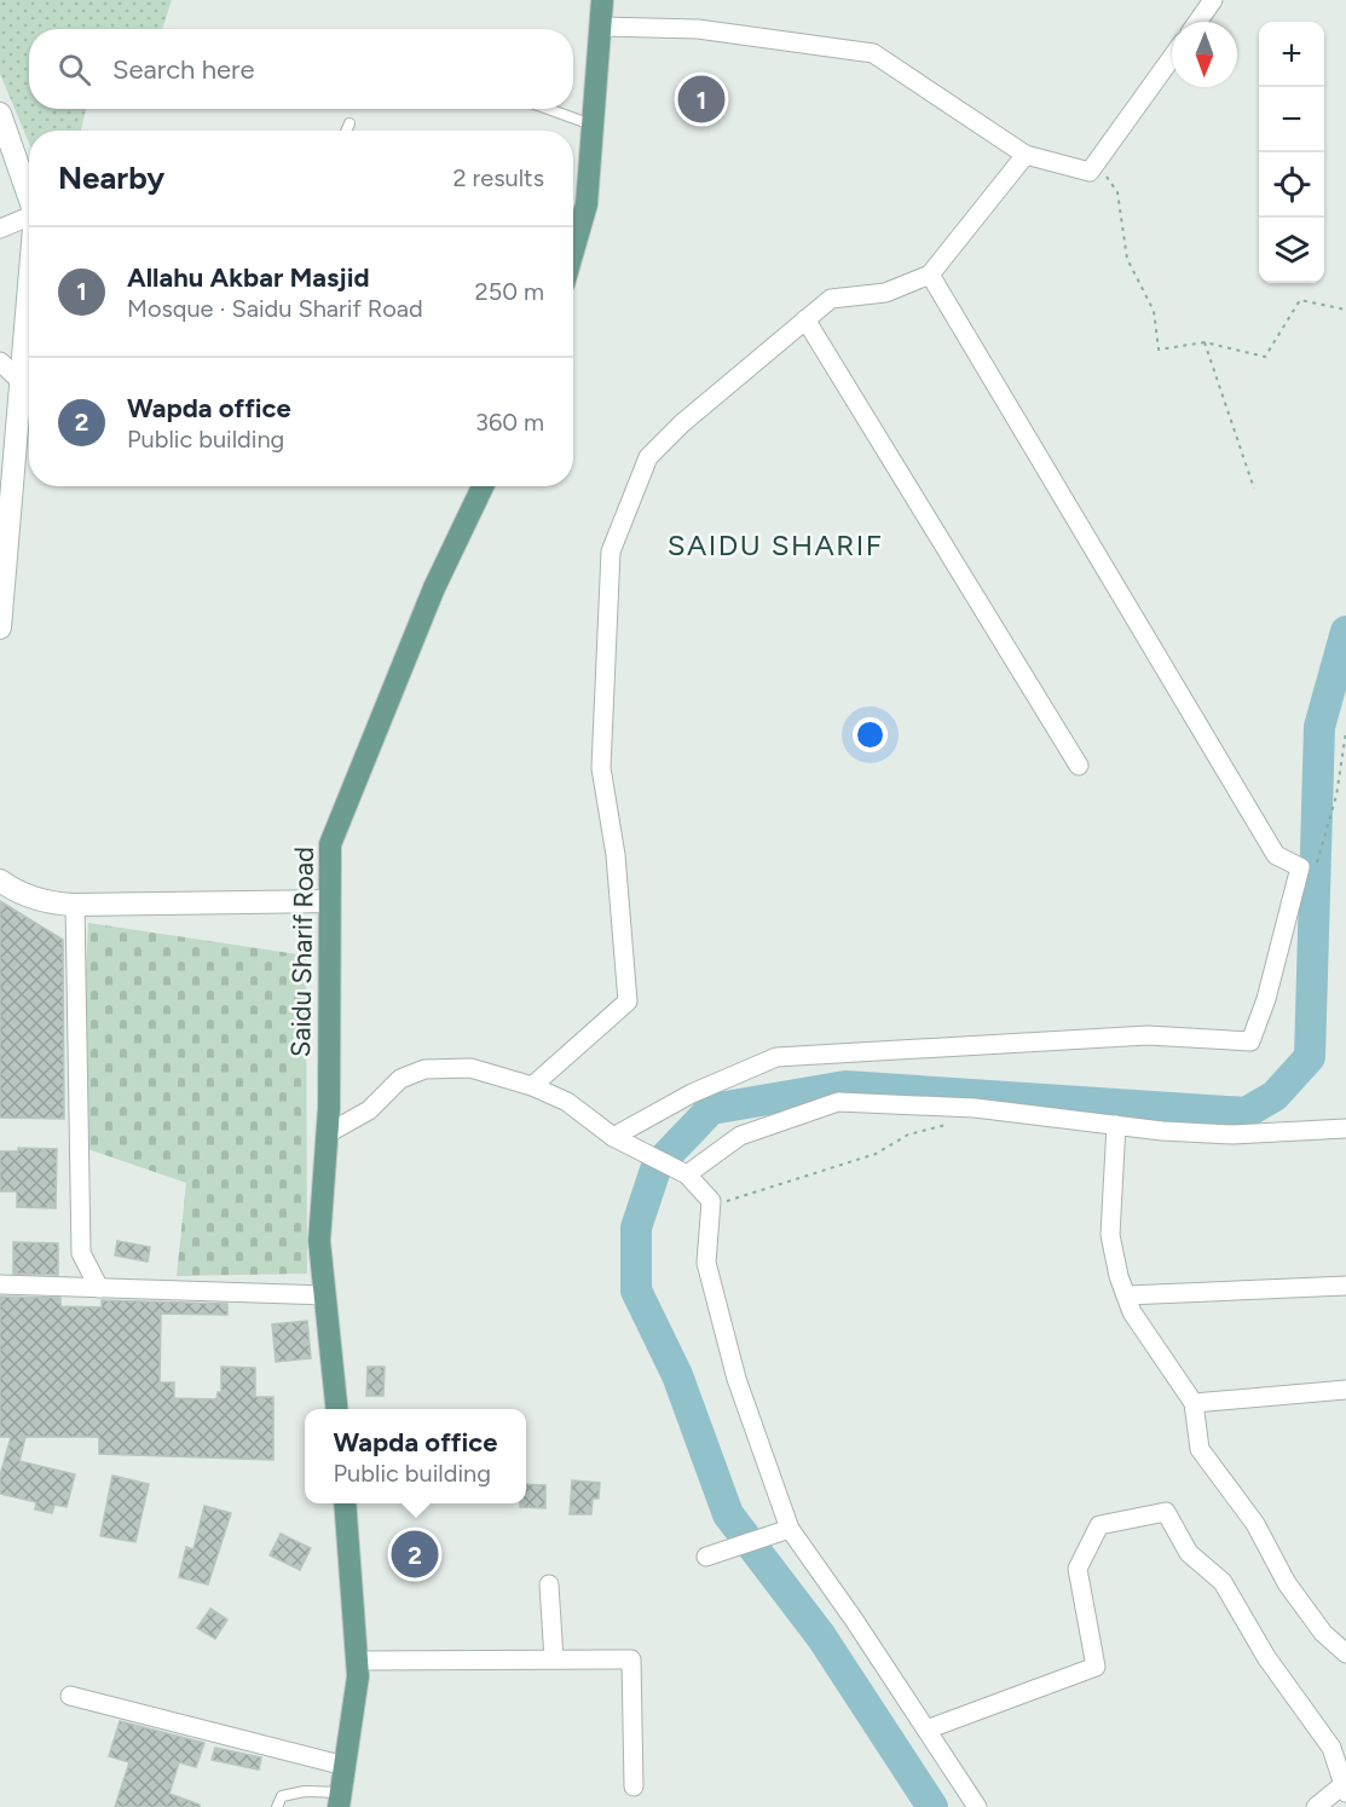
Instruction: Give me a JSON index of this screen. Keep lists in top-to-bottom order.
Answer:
{
  "streets": {
    "main road": ["Saidu Sharif Road"]
  },
  "districts": ["SAIDU SHARIF"],
  "north": "bottom",
  "page": {
    "map_buttons": ["+", "−"],
    "search": "Search here",
    "pins": ["1", "2"],
    "heading": ["Nearby", "2 results"],
    "list": [
      {
        "mark": "1",
        "name": "Allahu Akbar Masjid",
        "note": "Mosque · Saidu Sharif Road",
        "value": "250 m"
      },
      {
        "mark": "2",
        "name": "Wapda office",
        "note": "Public building",
        "value": "360 m"
      }
    ],
    "popup": ["Wapda office", "Public building"]
  }
}
